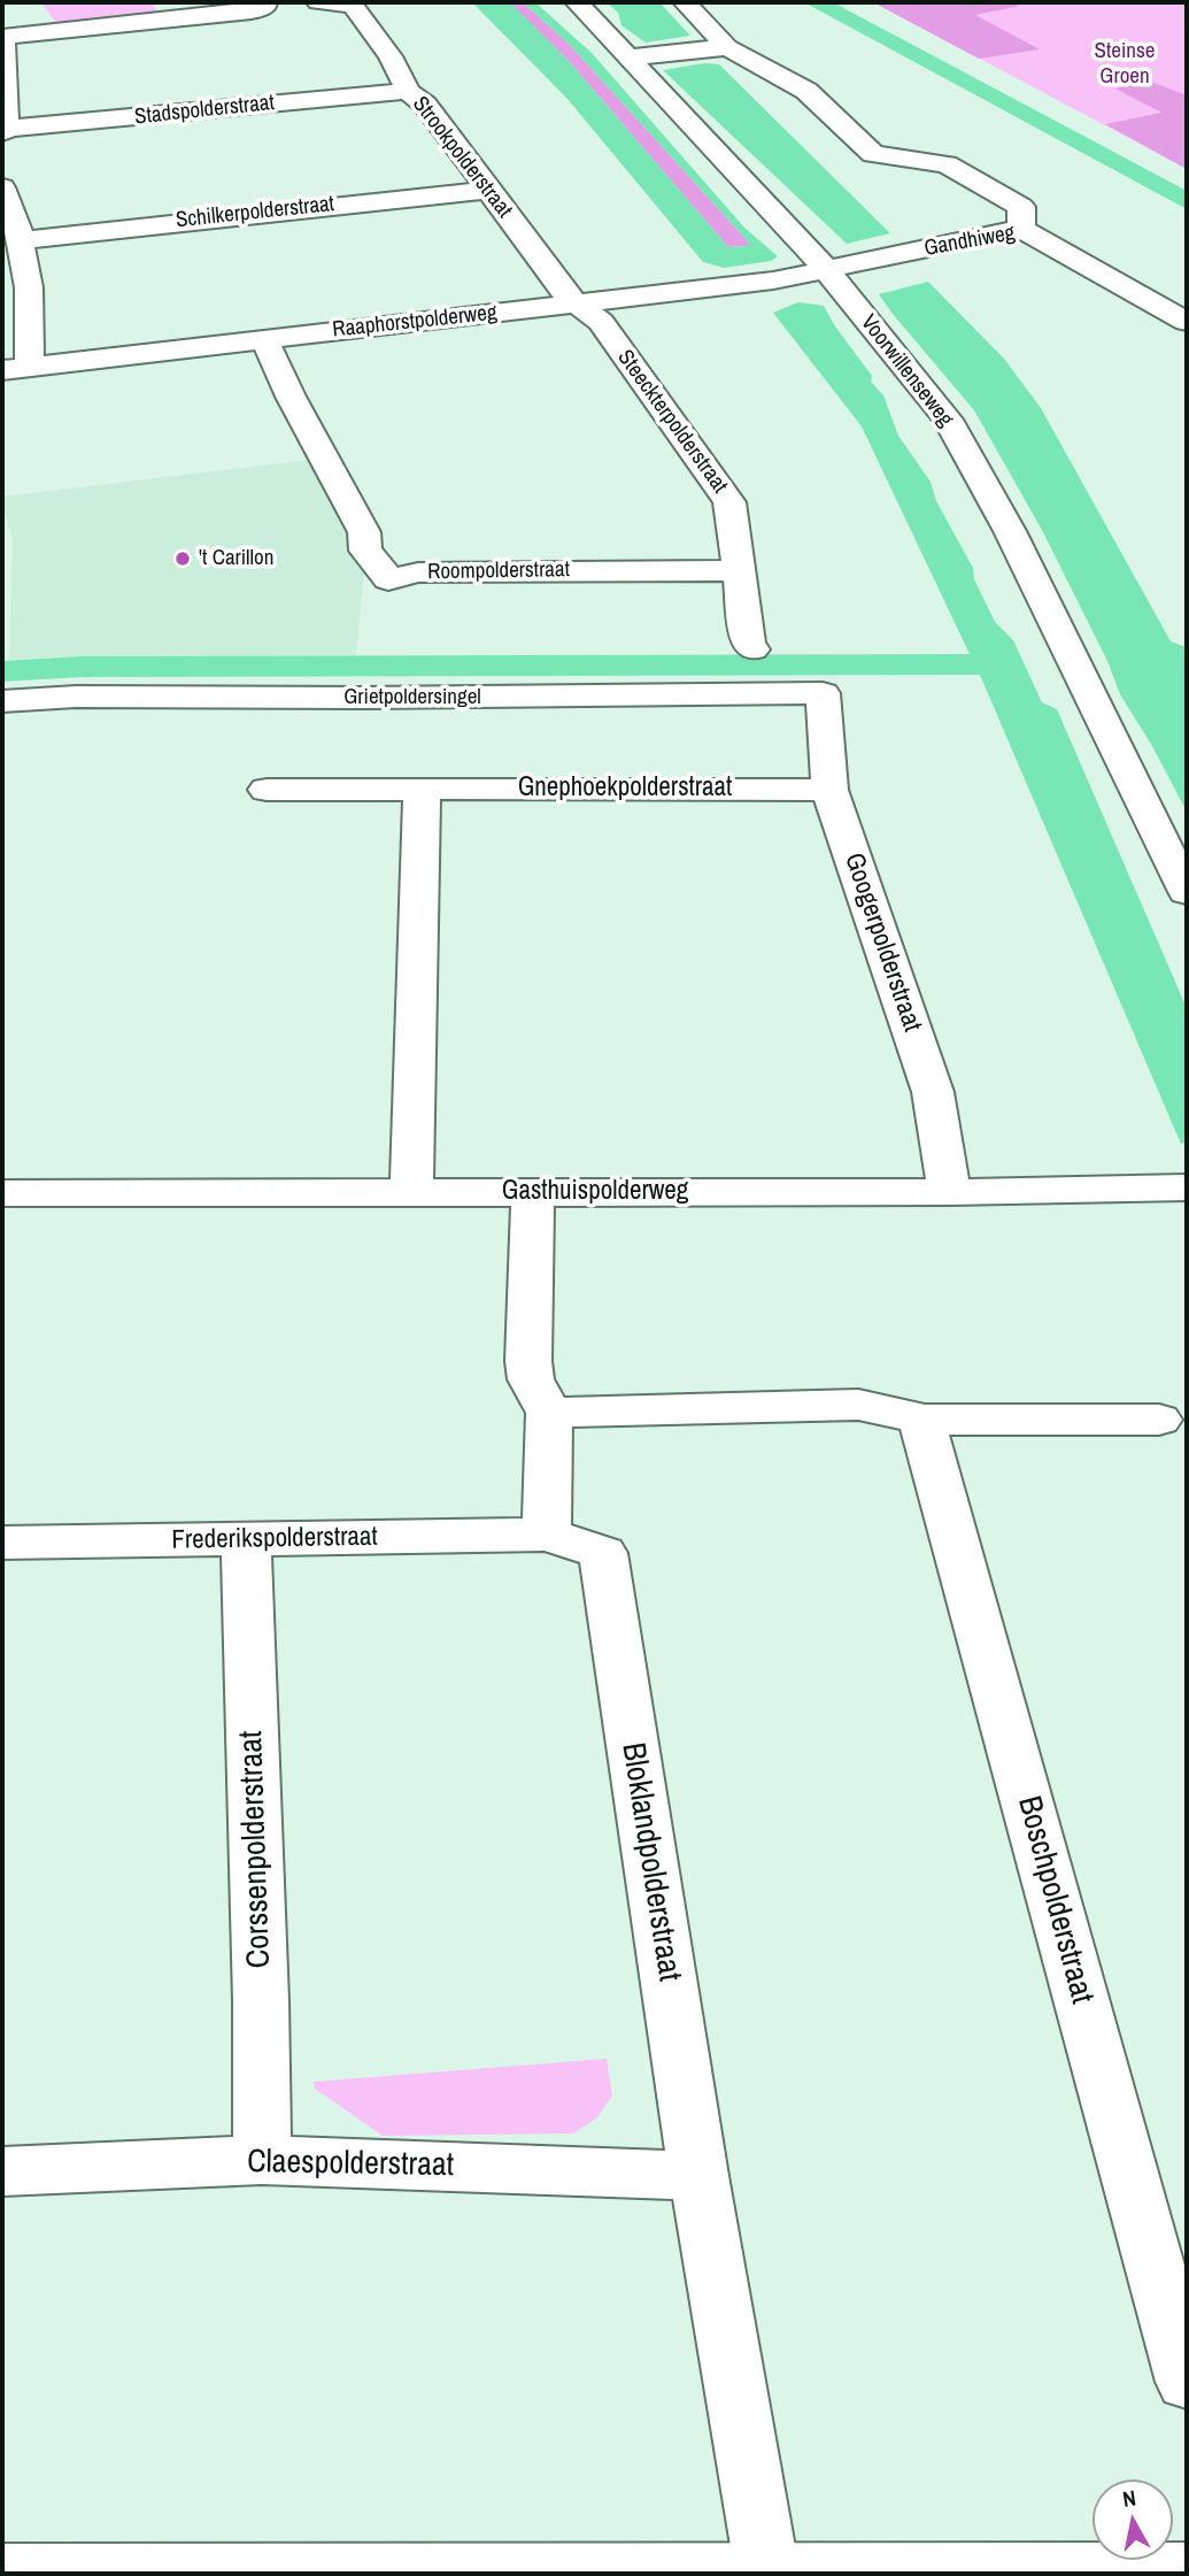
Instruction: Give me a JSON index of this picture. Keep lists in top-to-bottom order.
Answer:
{
  "streets": {
    "street": [
      "Stadspolderstraat",
      "Strookpolderstraat",
      "Schilkerpolderstraat",
      "Gandhiweg",
      "Raaphorstpolderweg",
      "Voorwillenseweg",
      "Steeckterpolderstraat",
      "Roompolderstraat",
      "Grietpoldersingel",
      "Gnephoekpolderstraat",
      "Googerpolderstraat",
      "Gasthuispolderweg",
      "Frederikspolderstraat",
      "Corssenpolderstraat",
      "Bloklandpolderstraat",
      "Boschpolderstraat",
      "Claespolderstraat"
    ]
  },
  "crossings": [
    ["Stadspolderstraat", "Strookpolderstraat"],
    ["Strookpolderstraat", "Schilkerpolderstraat"],
    ["Strookpolderstraat", "Raaphorstpolderweg"],
    ["Strookpolderstraat", "Steeckterpolderstraat"],
    ["Gandhiweg", "Raaphorstpolderweg"],
    ["Gandhiweg", "Voorwillenseweg"],
    ["Raaphorstpolderweg", "Voorwillenseweg"],
    ["Raaphorstpolderweg", "Steeckterpolderstraat"],
    ["Raaphorstpolderweg", "Roompolderstraat"],
    ["Steeckterpolderstraat", "Roompolderstraat"],
    ["Grietpoldersingel", "Googerpolderstraat"],
    ["Gnephoekpolderstraat", "Googerpolderstraat"],
    ["Googerpolderstraat", "Gasthuispolderweg"],
    ["Frederikspolderstraat", "Corssenpolderstraat"],
    ["Frederikspolderstraat", "Bloklandpolderstraat"],
    ["Corssenpolderstraat", "Claespolderstraat"],
    ["Bloklandpolderstraat", "Claespolderstraat"]
  ],
  "parks": ["Steinse Groen"],
  "places": ["'t Carillon"],
  "north": "top"
}
